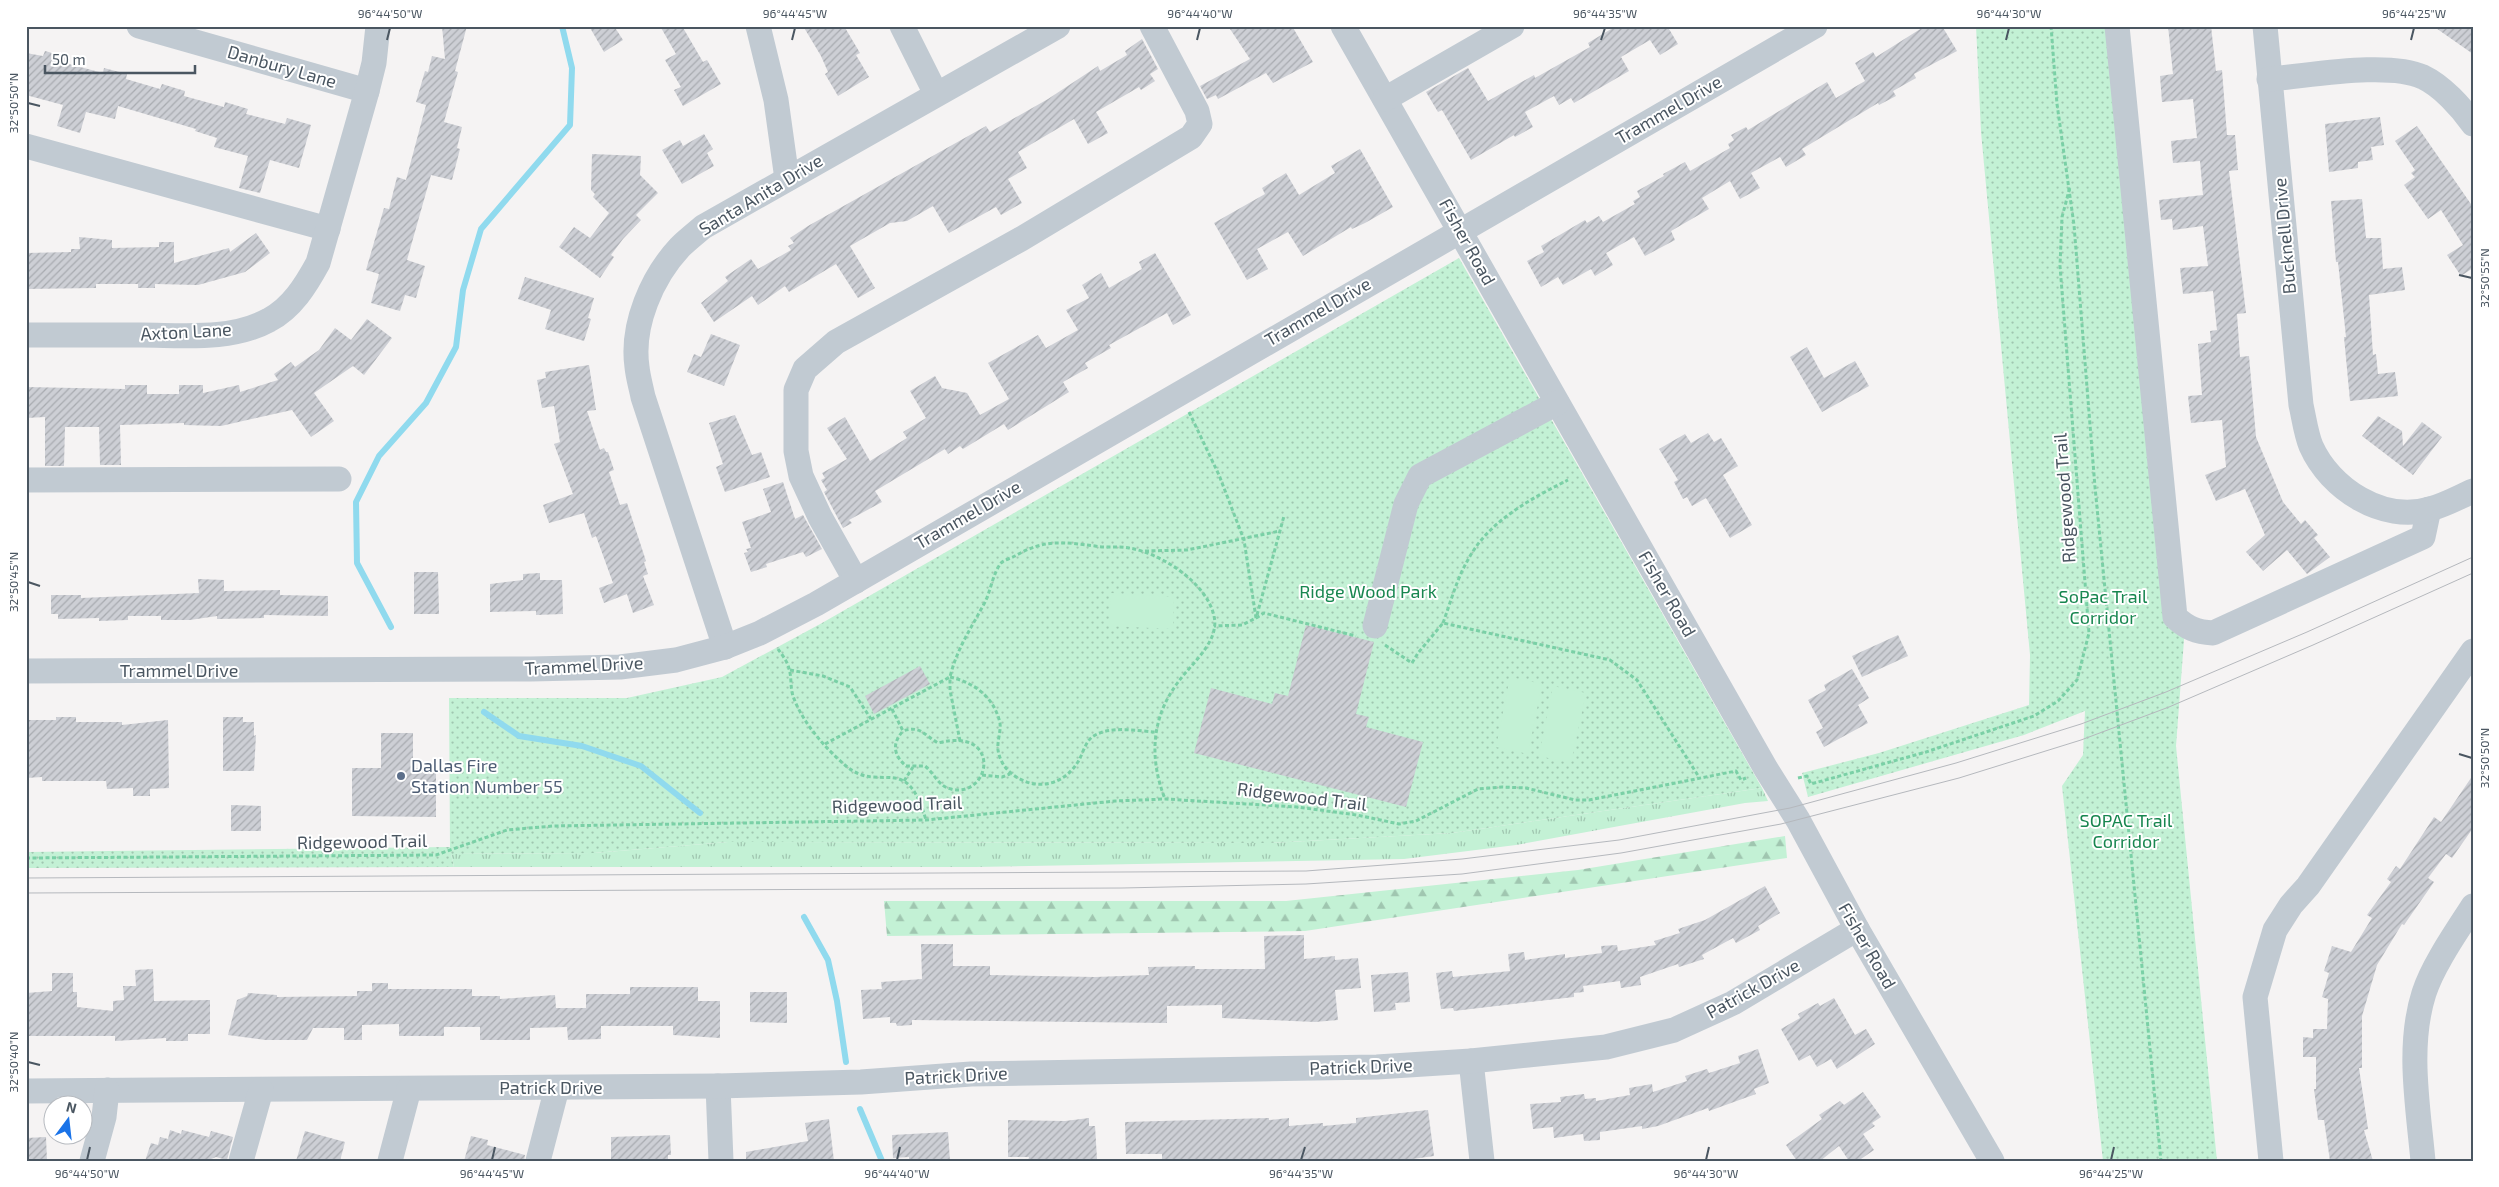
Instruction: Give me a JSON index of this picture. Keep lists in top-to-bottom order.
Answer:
{
  "streets": {
    "street": [
      "Danbury Lane",
      "Trammel Drive",
      "Santa Anita Drive",
      "Bucknell Drive",
      "Fisher Road",
      "Axton Lane",
      "Patrick Drive"
    ],
    "path": ["Ridgewood Trail"]
  },
  "crossings": [
    ["Danbury Lane", "Axton Lane"],
    ["Trammel Drive", "Santa Anita Drive"],
    ["Trammel Drive", "Fisher Road"],
    ["Fisher Road", "Patrick Drive"]
  ],
  "parks": ["Ridge Wood Park", "SoPac Trail Corridor", "SOPAC Trail Corridor"],
  "places": ["Dallas Fire Station Number 55"],
  "scale_bar": "50 m",
  "north": "top",
  "coordinates": [
    "96°44'50\"W",
    "96°44'45\"W",
    "96°44'40\"W",
    "96°44'35\"W",
    "96°44'30\"W",
    "96°44'25\"W",
    "32°50'50\"N",
    "32°50'55\"N",
    "32°50'45\"N",
    "32°50'40\"N"
  ]
}
